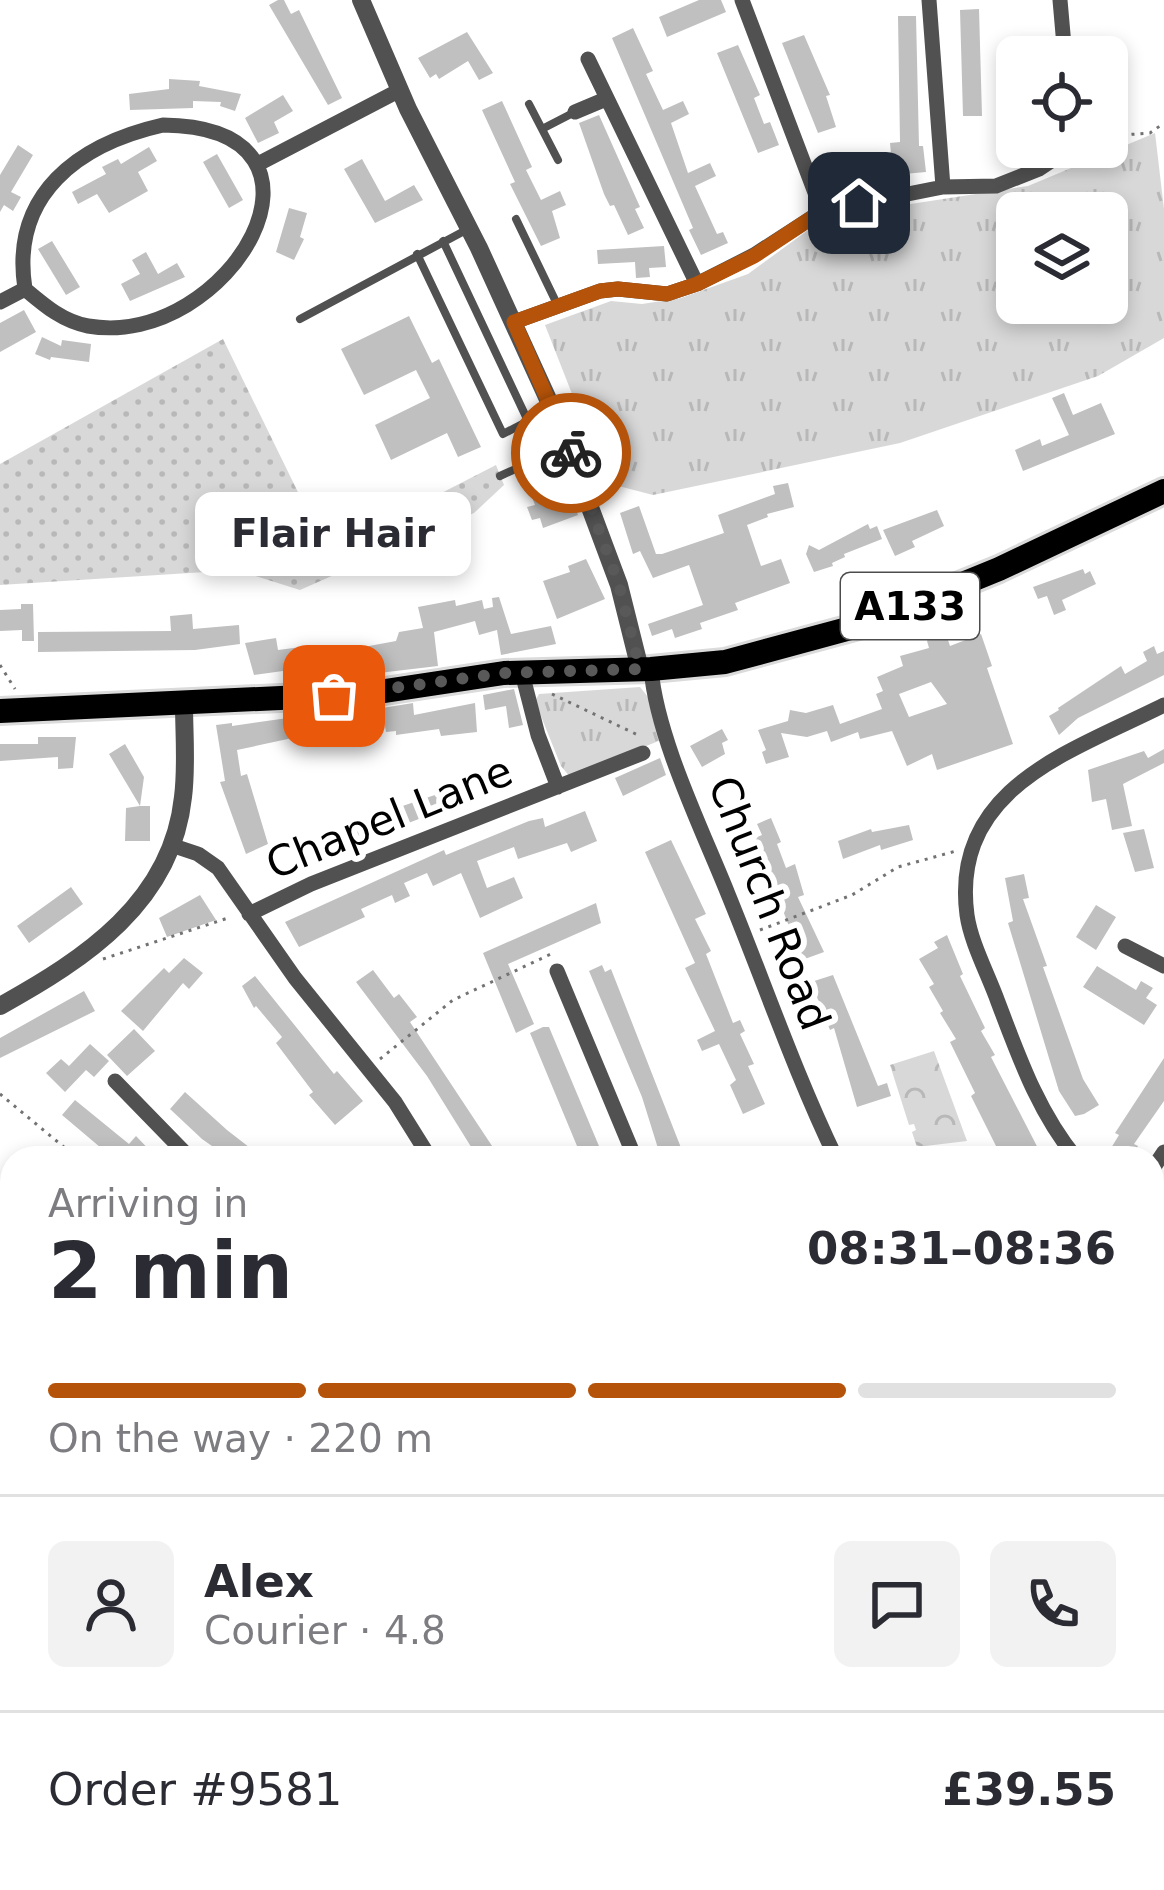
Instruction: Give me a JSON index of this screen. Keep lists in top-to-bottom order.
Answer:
{
  "streets": {
    "main road": ["A133"],
    "street": ["Chapel Lane", "Church Road"]
  },
  "crossings": [
    ["A133", "Chapel Lane"],
    ["A133", "Church Road"]
  ],
  "places": ["Flair Hair"],
  "page": {
    "bubble": "Flair Hair",
    "heading": ["2 min", "Arriving in", "08:31–08:36"],
    "panel": [
      "Alex",
      "Courier · 4.8",
      "Order #9581",
      "£39.55"
    ],
    "bar": "On the way · 220 m"
  }
}
